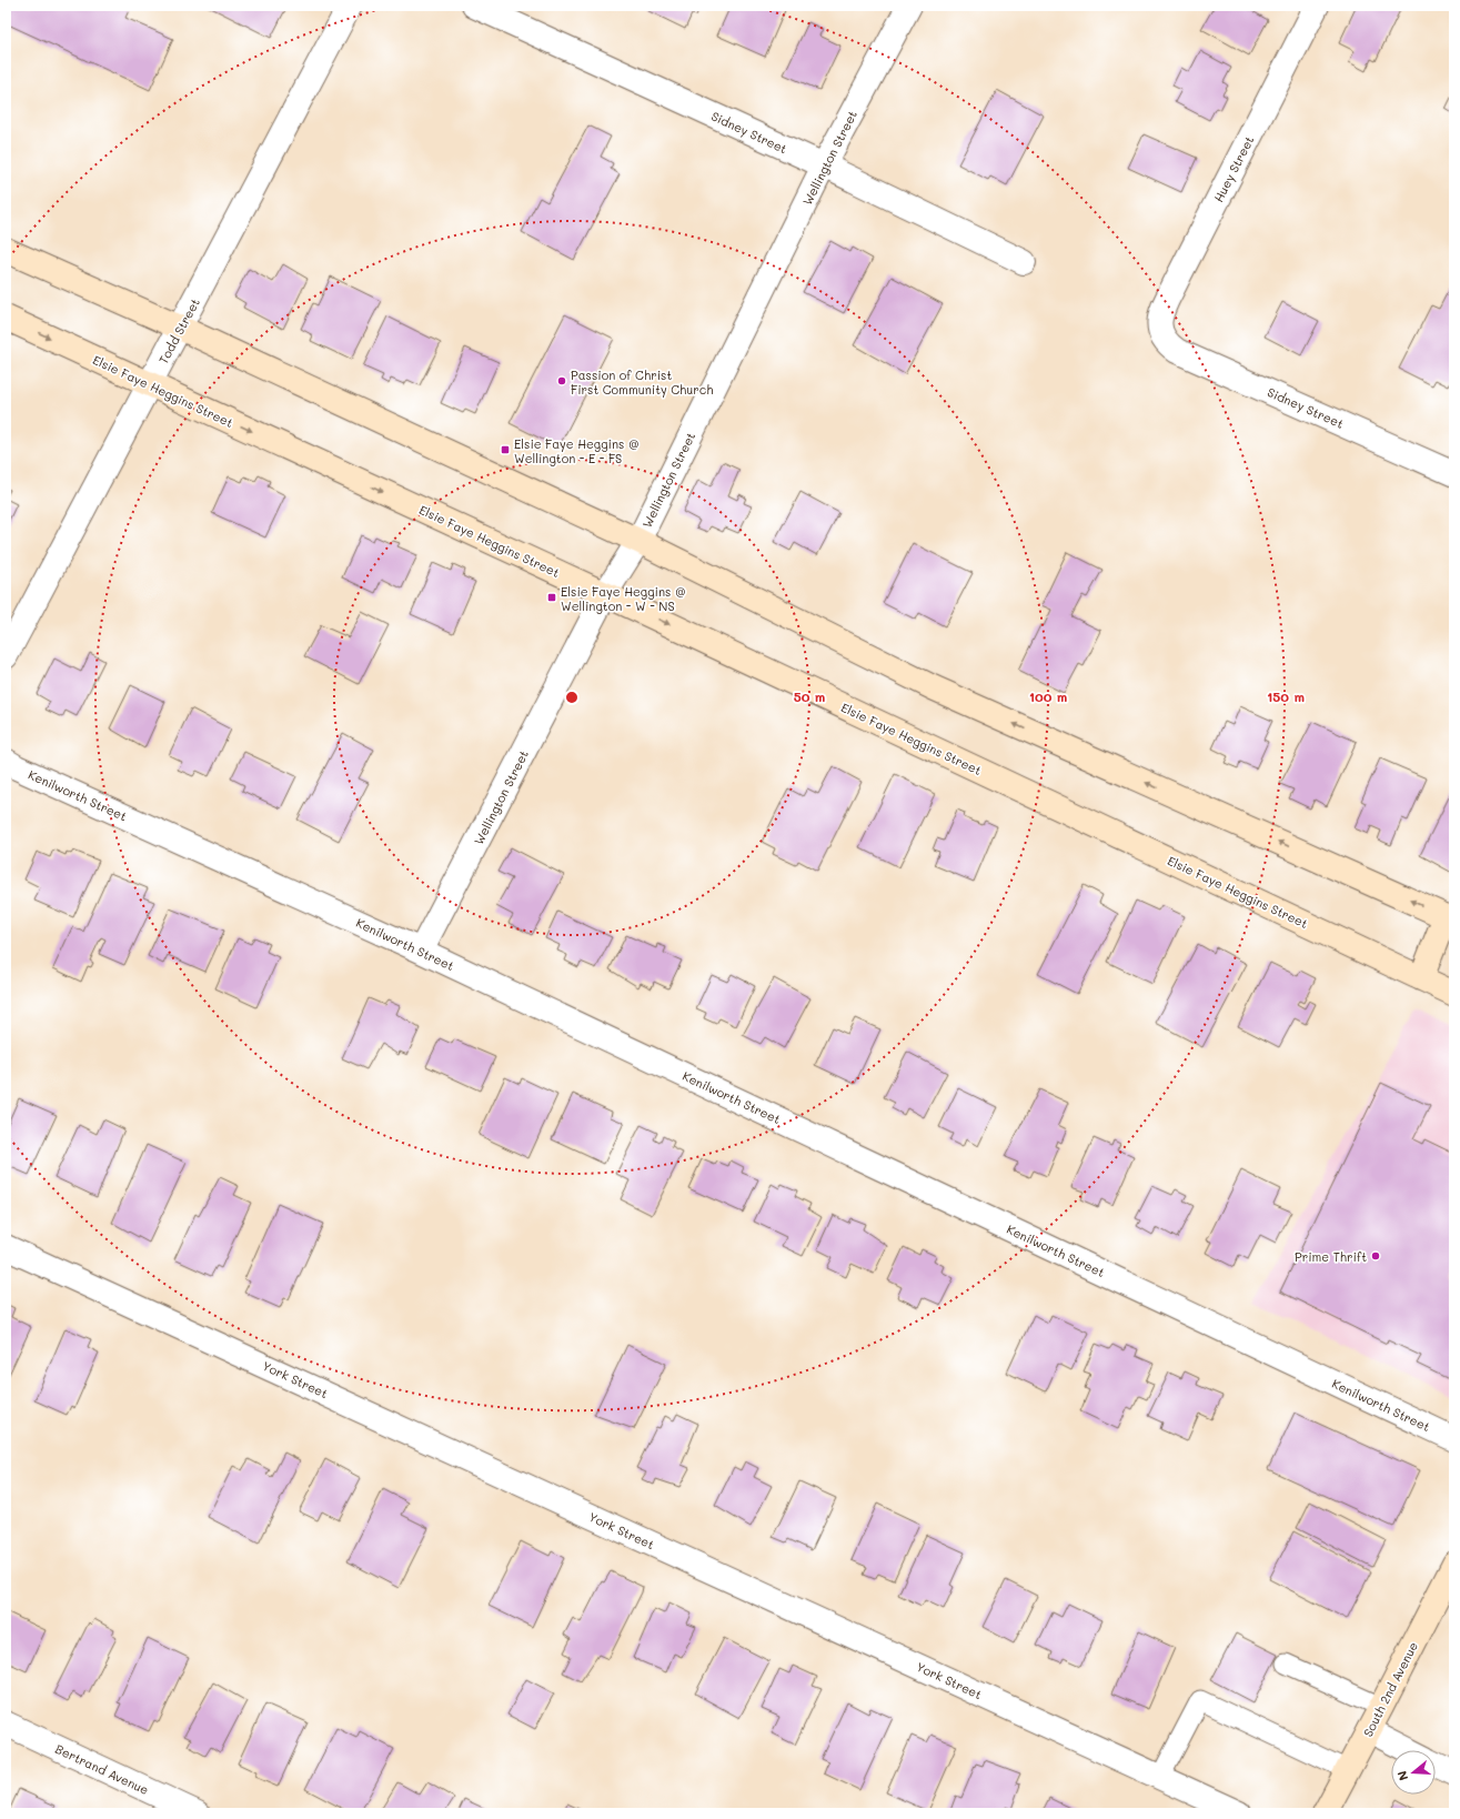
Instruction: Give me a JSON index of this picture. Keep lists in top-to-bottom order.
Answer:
{
  "streets": {
    "main road": ["Elsie Faye Heggins Street", "South 2nd Avenue"],
    "street": [
      "Sidney Street",
      "Wellington Street",
      "Huey Street",
      "Todd Street",
      "Kenilworth Street",
      "York Street",
      "Bertrand Avenue"
    ]
  },
  "crossings": [
    ["Sidney Street", "Wellington Street"],
    ["Sidney Street", "Huey Street"],
    ["Wellington Street", "Elsie Faye Heggins Street"],
    ["Wellington Street", "Kenilworth Street"],
    ["Todd Street", "Elsie Faye Heggins Street"]
  ],
  "places": {
    "other": ["Passion of Christ First Community Church", "Prime Thrift"],
    "transit": ["Elsie Faye Heggins @ Wellington - E - FS", "Elsie Faye Heggins @ Wellington - W - NS"]
  },
  "north": "left",
  "rings": ["50 m", "100 m", "150 m"]
}
